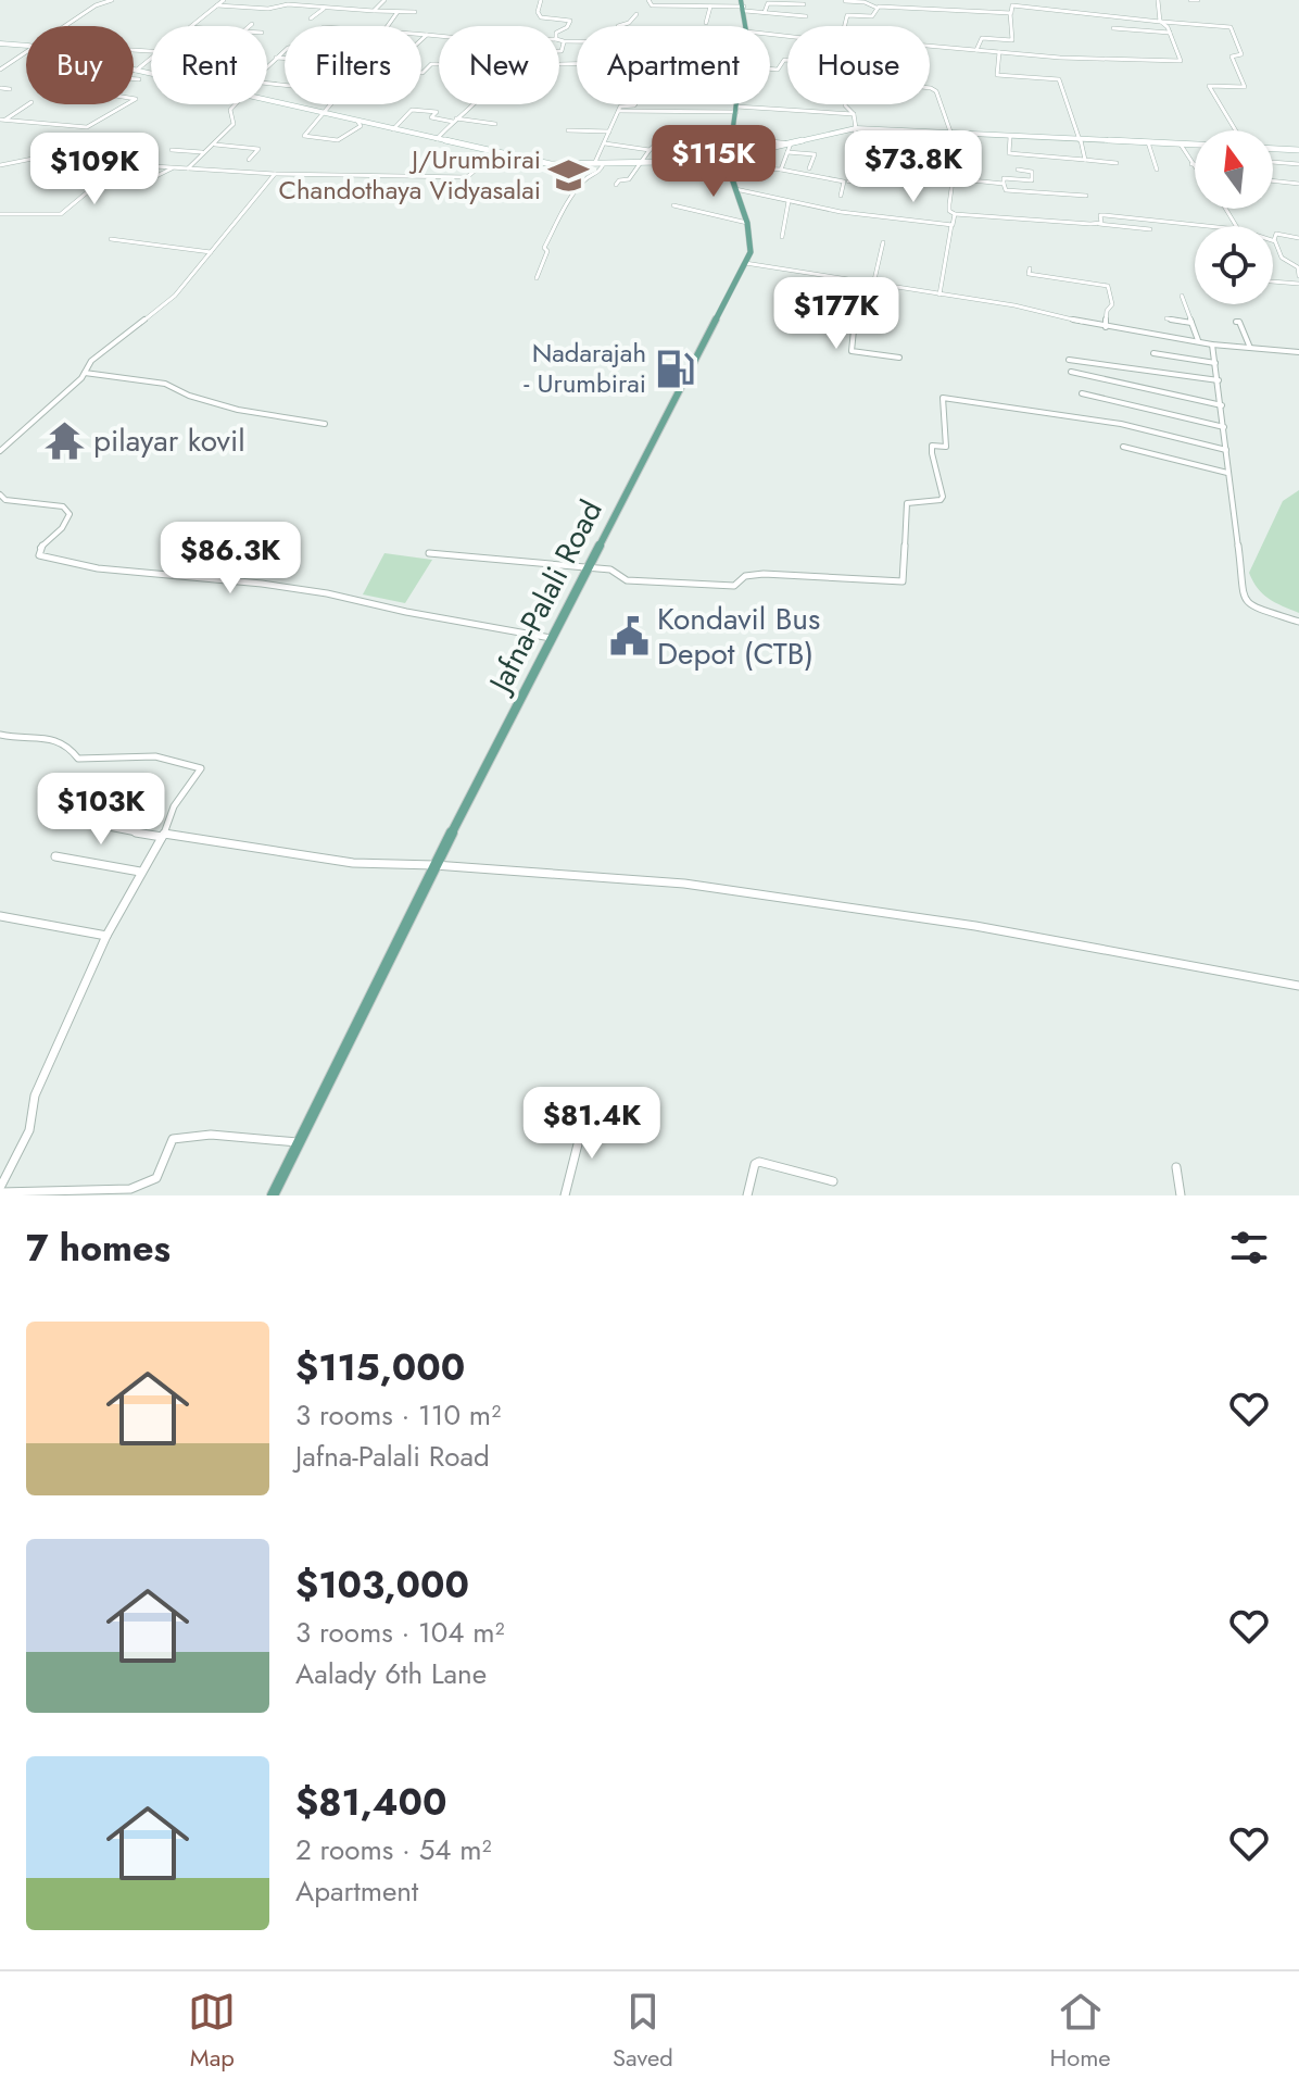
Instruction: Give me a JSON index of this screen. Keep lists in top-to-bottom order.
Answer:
{
  "streets": {
    "main road": ["Jafna-Palali Road"]
  },
  "places": {
    "school or university": ["J/Urumbirai Chandothaya Vidyasalai"],
    "fuel station": ["Nadarajah - Urumbirai"],
    "temple": ["pilayar kovil"],
    "public building": ["Kondavil Bus Depot (CTB)"]
  },
  "north": "top",
  "page": {
    "chip": [
      "Buy",
      "Rent",
      "Filters",
      "New",
      "Apartment",
      "House"
    ],
    "price": [
      "$115K",
      "$73.8K",
      "$109K",
      "$177K",
      "$86.3K",
      "$103K",
      "$81.4K"
    ],
    "heading": "7 homes",
    "list": [
      {
        "name": "$115,000",
        "note": "3 rooms · 110 m² · Jafna-Palali Road"
      },
      {
        "name": "$103,000",
        "note": "3 rooms · 104 m² · Aalady 6th Lane"
      },
      {
        "name": "$81,400",
        "note": "2 rooms · 54 m² · Apartment"
      }
    ],
    "tabs": ["Map", "Saved", "Home"]
  }
}
